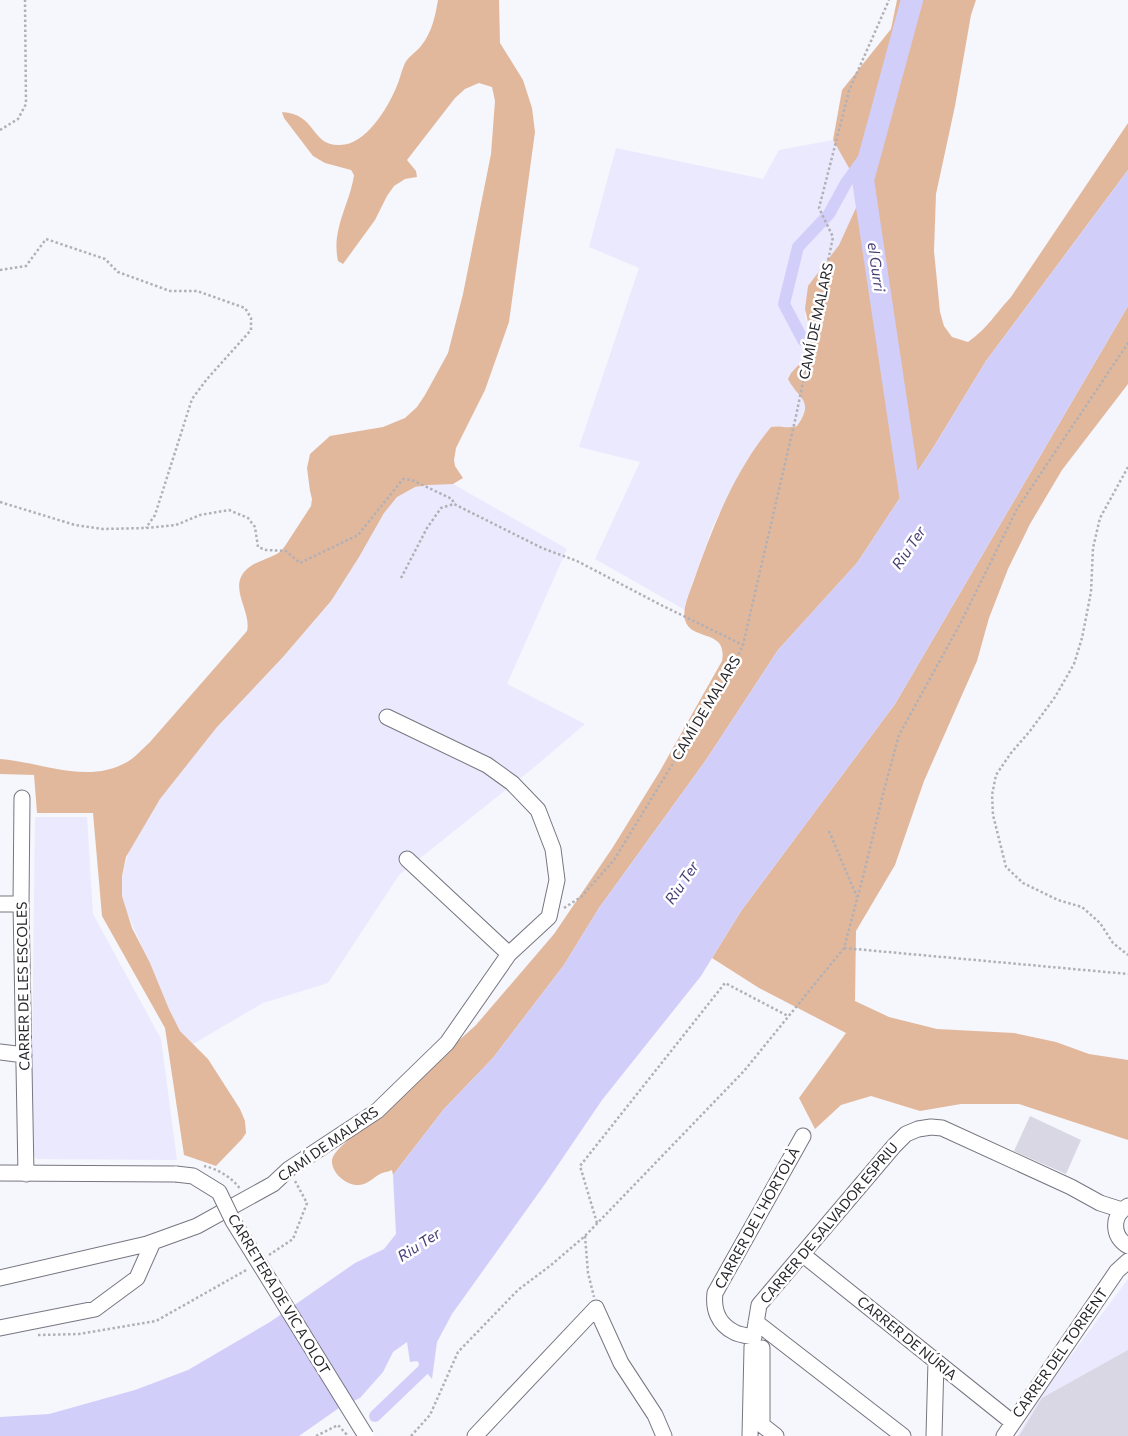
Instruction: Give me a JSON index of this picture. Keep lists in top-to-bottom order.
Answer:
{
  "streets": {
    "street": [
      "CAMÍ DE MALARS",
      "CARRER DE LES ESCOLES",
      "CARRER DE L'HORTOLÀ",
      "CARRER DE SALVADOR ESPRIU",
      "CARRETERA DE VIC A OLOT",
      "CARRER DE NÚRIA",
      "CARRER DEL TORRENT"
    ]
  },
  "crossings": [
    ["CARRER DE LES ESCOLES", "CARRETERA DE VIC A OLOT"],
    ["CARRER DE L'HORTOLÀ", "CARRER DE SALVADOR ESPRIU"],
    ["CARRER DE SALVADOR ESPRIU", "CARRER DE NÚRIA"],
    ["CARRER DE NÚRIA", "CARRER DEL TORRENT"]
  ],
  "water": ["el Gurri", "Riu Ter"]
}
